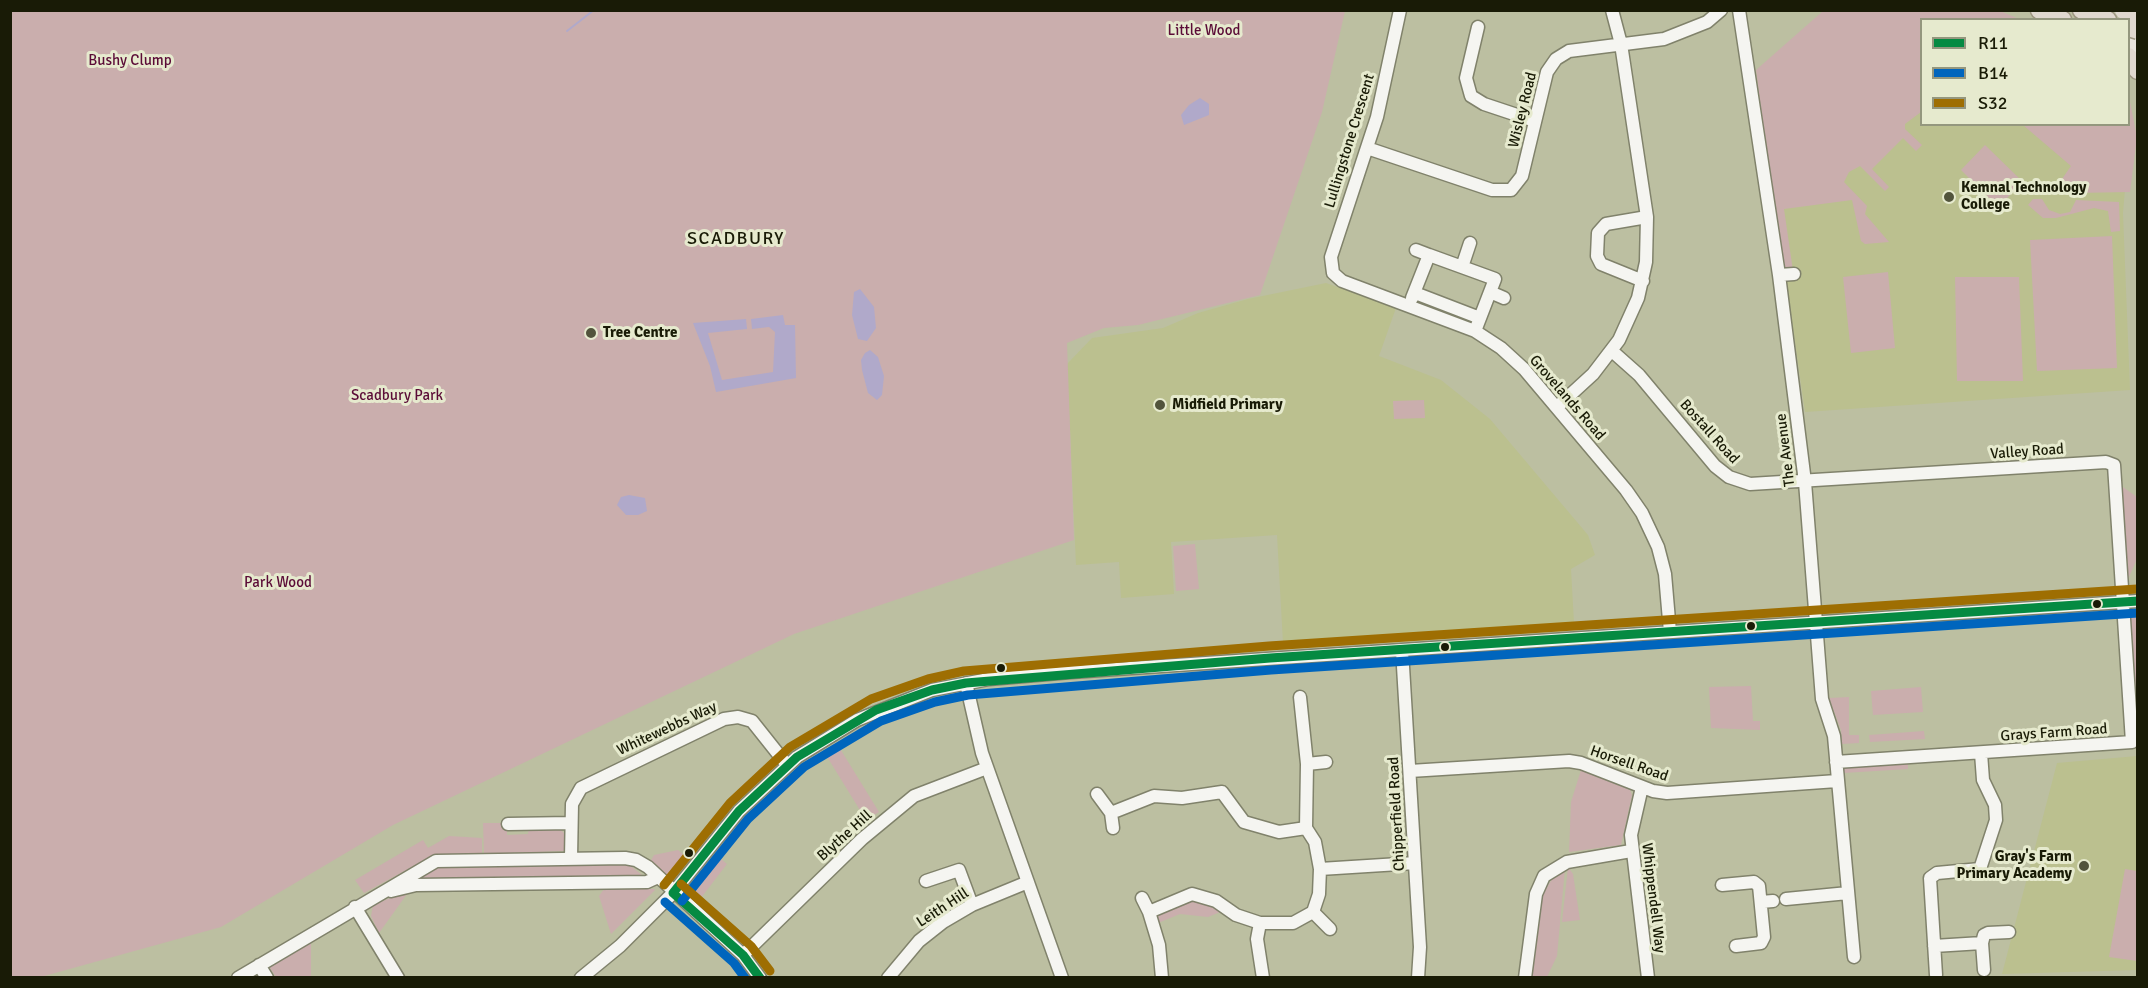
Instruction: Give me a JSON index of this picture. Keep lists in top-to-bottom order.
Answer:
{
  "streets": {
    "street": [
      "Wisley Road",
      "Lullingstone Crescent",
      "Grovelands Road",
      "Bostall Road",
      "The Avenue",
      "Valley Road",
      "Whitewebbs Way",
      "Grays Farm Road",
      "Horsell Road",
      "Chipperfield Road",
      "Blythe Hill",
      "Whippendell Way",
      "Leith Hill"
    ]
  },
  "crossings": [
    ["Wisley Road", "Lullingstone Crescent"],
    ["Lullingstone Crescent", "Grovelands Road"],
    ["Bostall Road", "The Avenue"],
    ["Bostall Road", "Valley Road"],
    ["The Avenue", "Valley Road"],
    ["The Avenue", "Grays Farm Road"],
    ["The Avenue", "Horsell Road"],
    ["Valley Road", "Grays Farm Road"],
    ["Horsell Road", "Chipperfield Road"],
    ["Horsell Road", "Whippendell Way"]
  ],
  "districts": ["SCADBURY"],
  "parks": [
    "Little Wood",
    "Bushy Clump",
    "Scadbury Park",
    "Park Wood"
  ],
  "places": [
    "Kemnal Technology College",
    "Tree Centre",
    "Midfield Primary",
    "Gray's Farm Primary Academy"
  ],
  "lines": ["transit line S32", "transit line R11", "transit line B14"],
  "legend": ["R11", "B14", "S32"]
}
